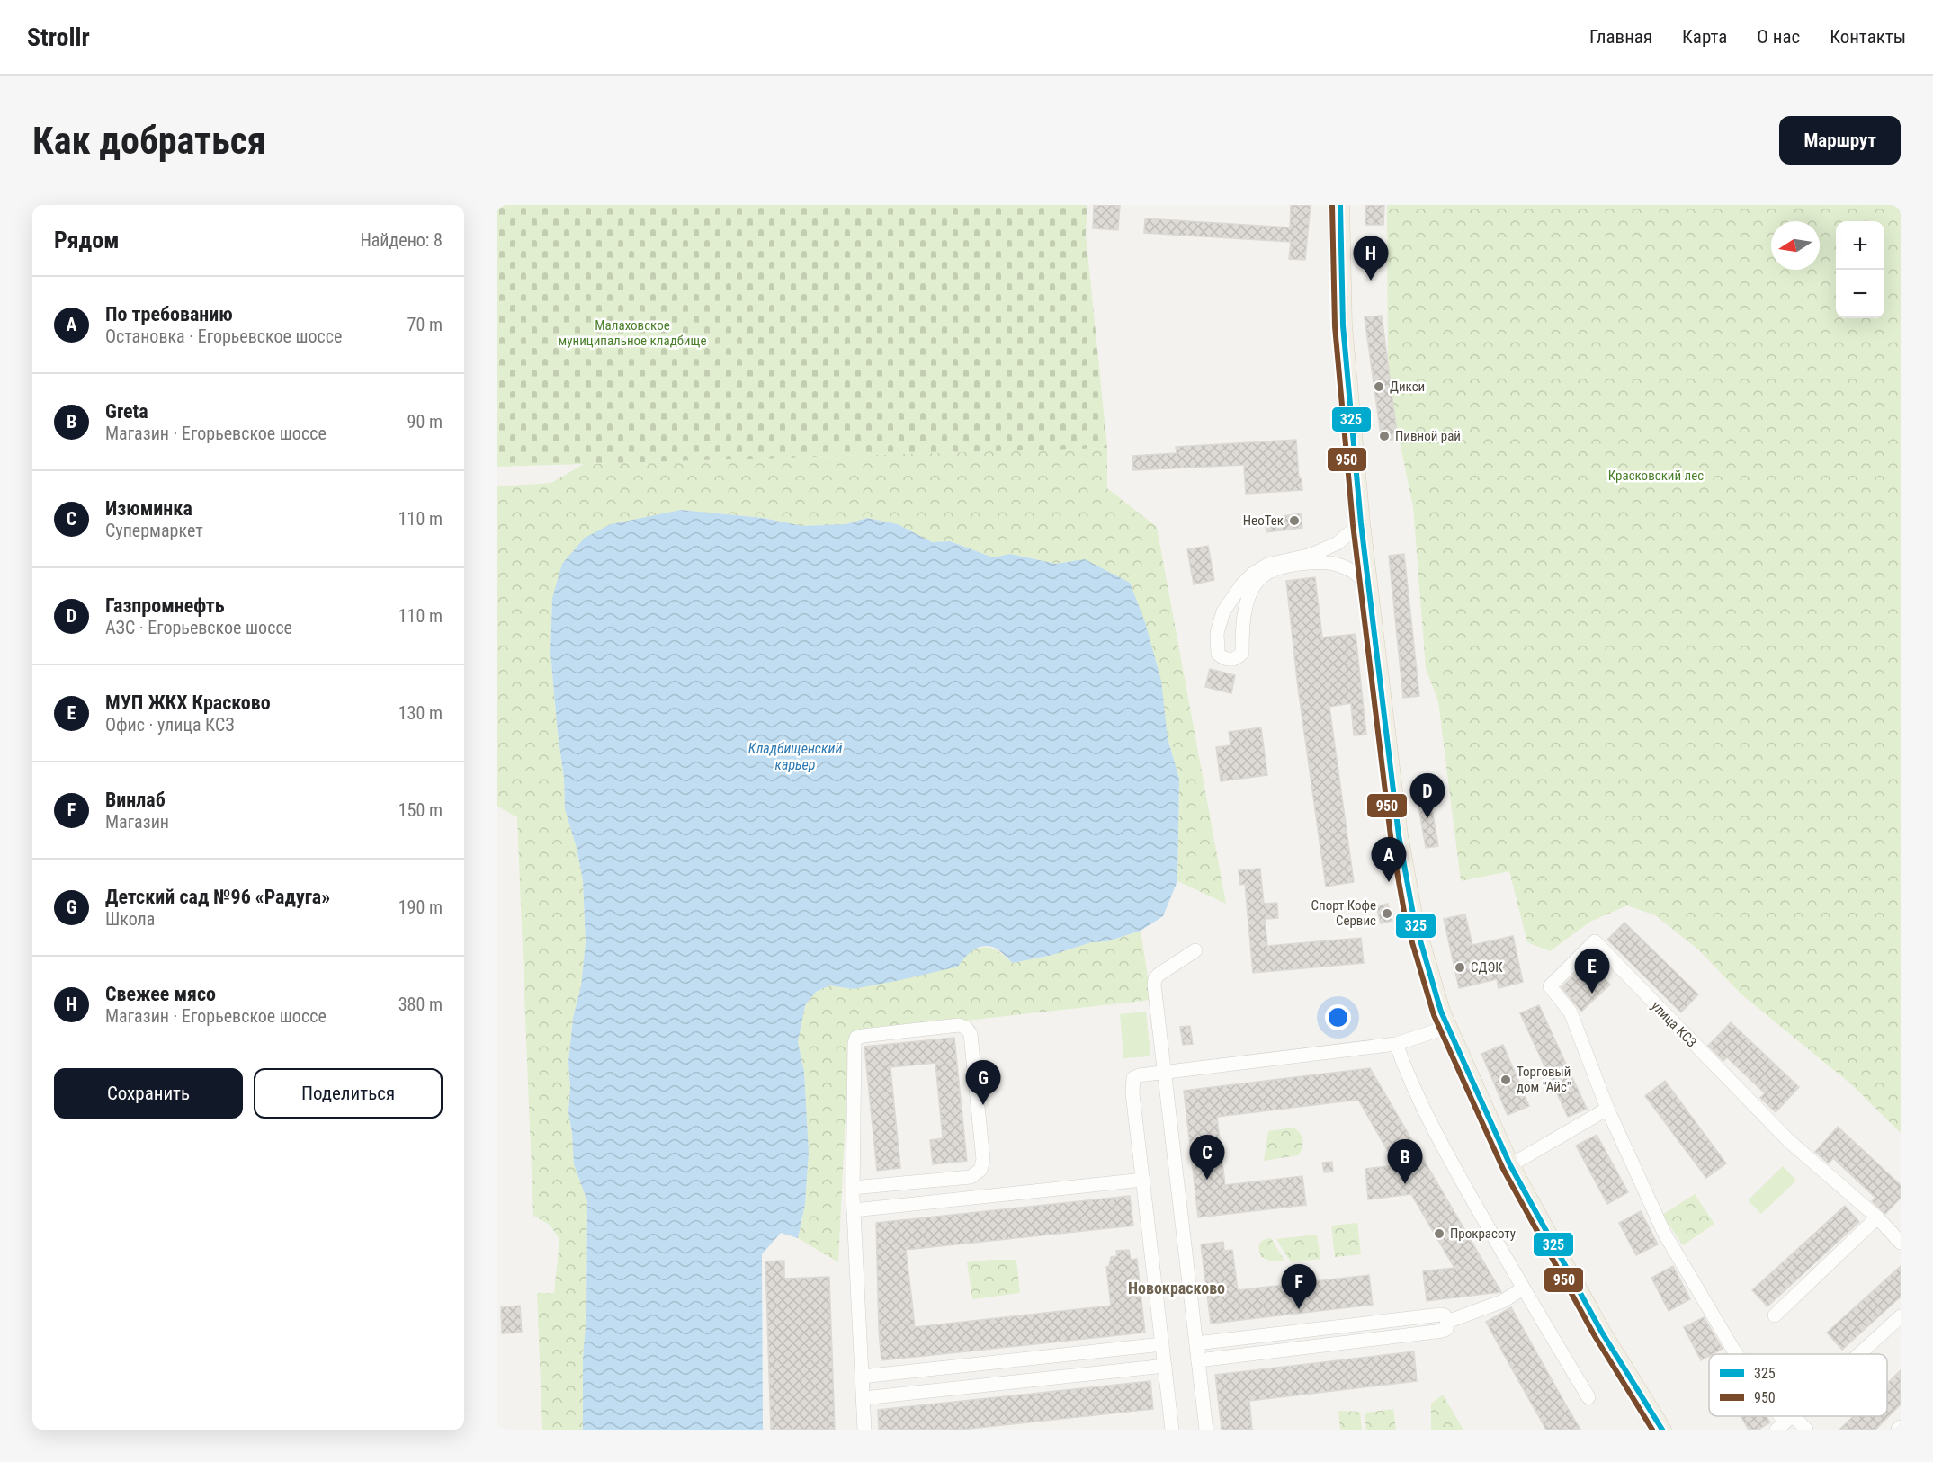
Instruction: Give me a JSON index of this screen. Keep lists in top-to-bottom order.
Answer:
{
  "streets": {
    "street": ["улица КСЗ"]
  },
  "districts": ["Новокрасково"],
  "water": ["Кладбищенский карьер"],
  "parks": ["Малаховское муниципальное кладбище", "Красковский лес"],
  "places": [
    "Дикси",
    "Пивной рай",
    "НеоТек",
    "Спорт Кофе Сервис",
    "СДЭК",
    "Торговый дом \"Айс\"",
    "Прокрасоту"
  ],
  "lines": ["transit line 325", "transit line 950"],
  "legend": ["325", "950"],
  "north": "left",
  "page": {
    "header": "Strollr",
    "nav": [
      "Главная",
      "Карта",
      "О нас",
      "Контакты"
    ],
    "buttons": [
      "Маршрут",
      ["Сохранить", "Поделиться"]
    ],
    "title": "Как добраться",
    "heading": ["Рядом", "Найдено: 8"],
    "map_buttons": ["+", "−"],
    "pins": [
      "H",
      "D",
      "A",
      "E",
      "G",
      "C",
      "B",
      "F"
    ],
    "list": [
      {
        "mark": "A",
        "name": "По требованию",
        "note": "Остановка · Егорьевское шоссе",
        "value": "70 m"
      },
      {
        "mark": "B",
        "name": "Greta",
        "note": "Магазин · Егорьевское шоссе",
        "value": "90 m"
      },
      {
        "mark": "C",
        "name": "Изюминка",
        "note": "Супермаркет",
        "value": "110 m"
      },
      {
        "mark": "D",
        "name": "Газпромнефть",
        "note": "АЗС · Егорьевское шоссе",
        "value": "110 m"
      },
      {
        "mark": "E",
        "name": "МУП ЖКХ Красково",
        "note": "Офис · улица КСЗ",
        "value": "130 m"
      },
      {
        "mark": "F",
        "name": "Винлаб",
        "note": "Магазин",
        "value": "150 m"
      },
      {
        "mark": "G",
        "name": "Детский сад №96 «Радуга»",
        "note": "Школа",
        "value": "190 m"
      },
      {
        "mark": "H",
        "name": "Свежее мясо",
        "note": "Магазин · Егорьевское шоссе",
        "value": "380 m"
      }
    ]
  }
}
